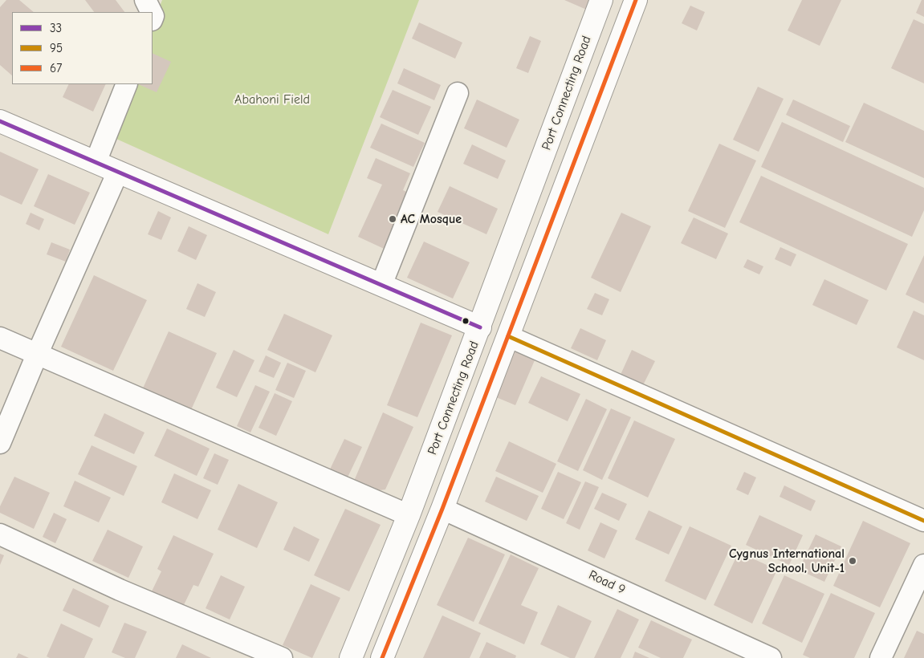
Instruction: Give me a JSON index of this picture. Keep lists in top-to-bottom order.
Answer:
{
  "streets": {
    "main road": ["Port Connecting Road"],
    "street": ["Road 9"]
  },
  "parks": ["Abahoni Field"],
  "places": ["AC Mosque", "Cygnus International School, Unit-1"],
  "lines": ["transit line 67", "transit line 33", "transit line 95"],
  "legend": ["33", "95", "67"]
}
